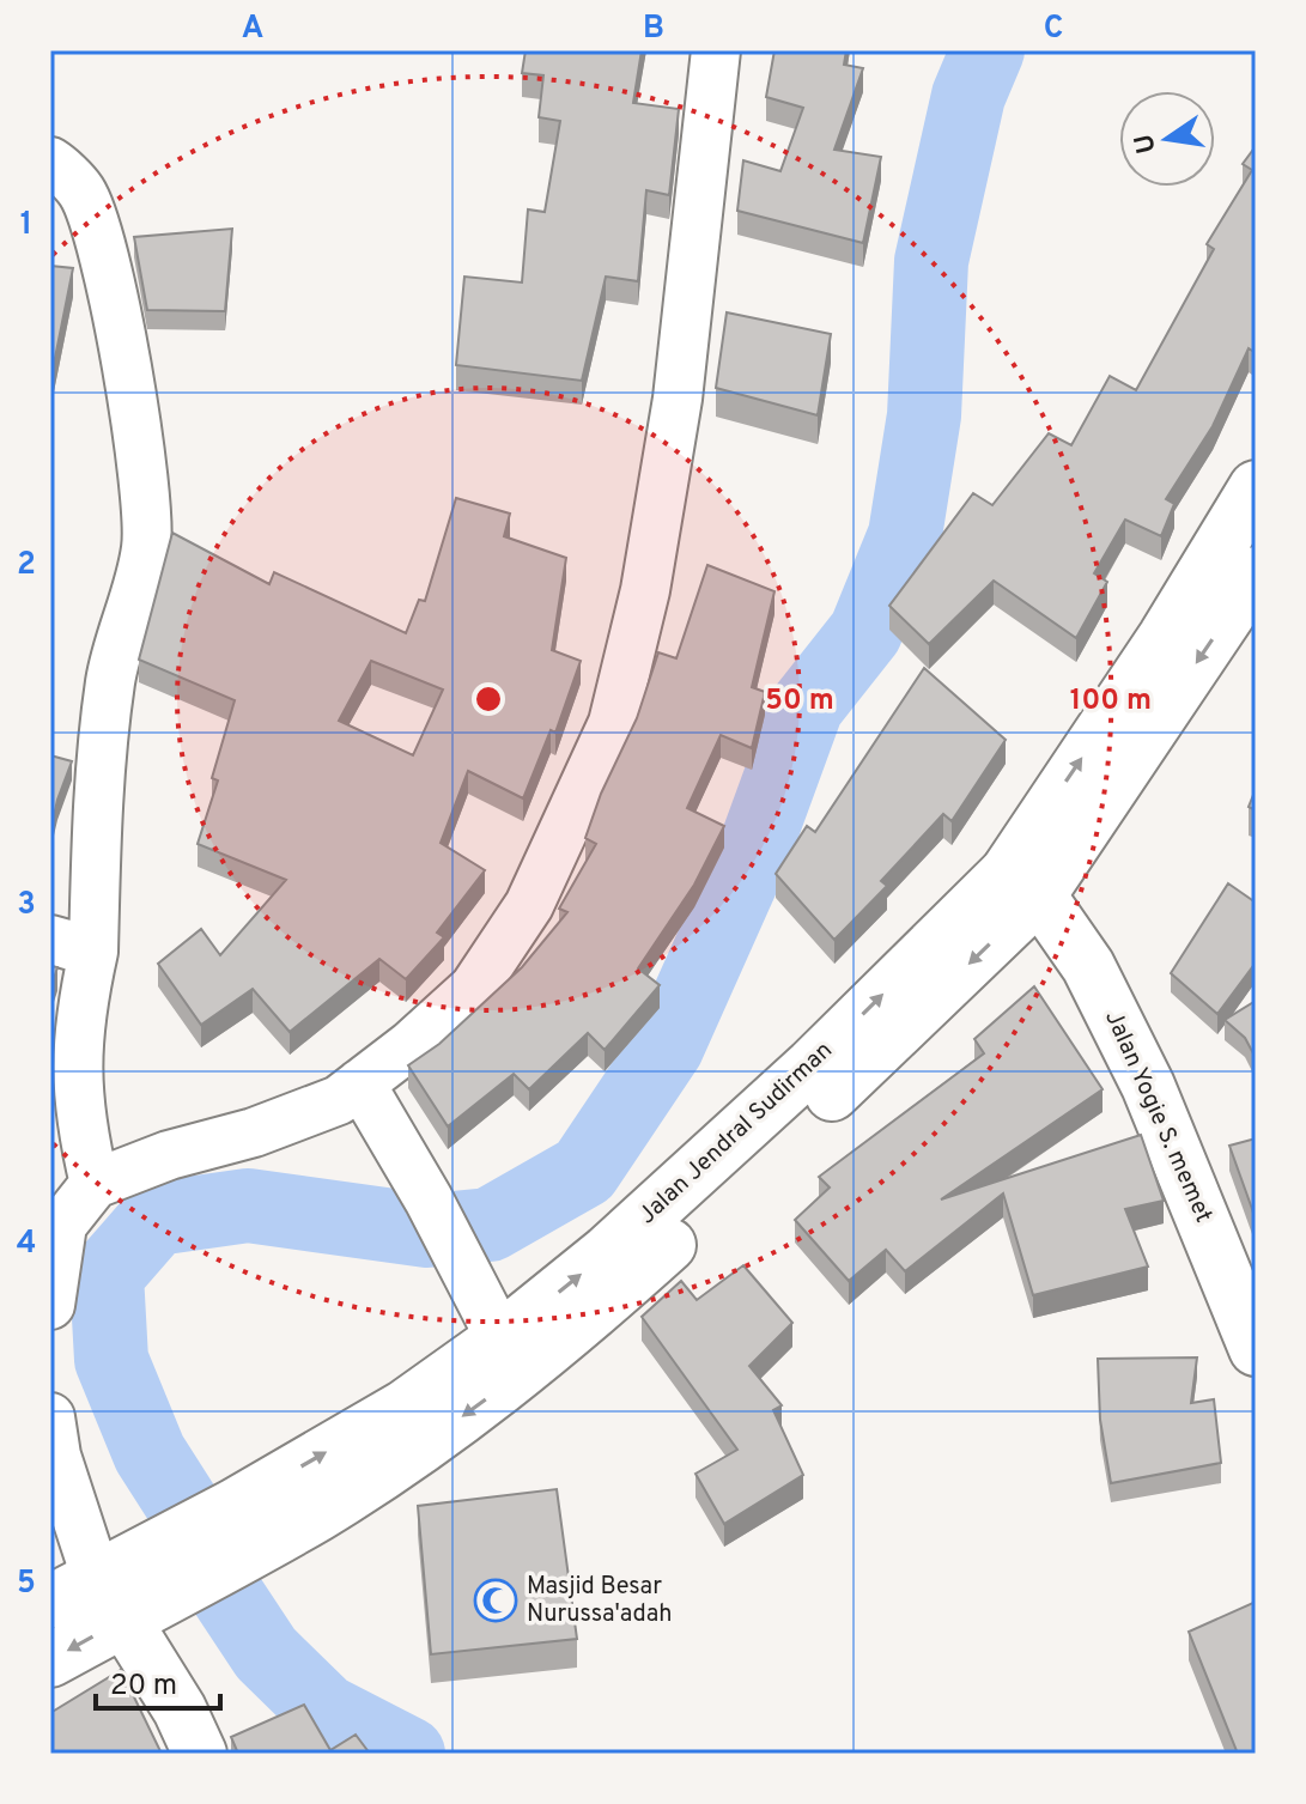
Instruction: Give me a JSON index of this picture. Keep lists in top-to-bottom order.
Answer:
{
  "streets": {
    "main road": ["Jalan Yogie S. memet", "Jalan Jendral Sudirman"]
  },
  "crossings": [
    ["Jalan Yogie S. memet", "Jalan Jendral Sudirman"]
  ],
  "places": {
    "mosque": ["Masjid Besar Nurussa'adah"]
  },
  "scale_bar": "20 m",
  "north": "left",
  "grid": {
    "columns": ["A", "B", "C"],
    "rows": [
      "1",
      "2",
      "3",
      "4",
      "5"
    ]
  },
  "rings": ["50 m", "100 m"]
}
